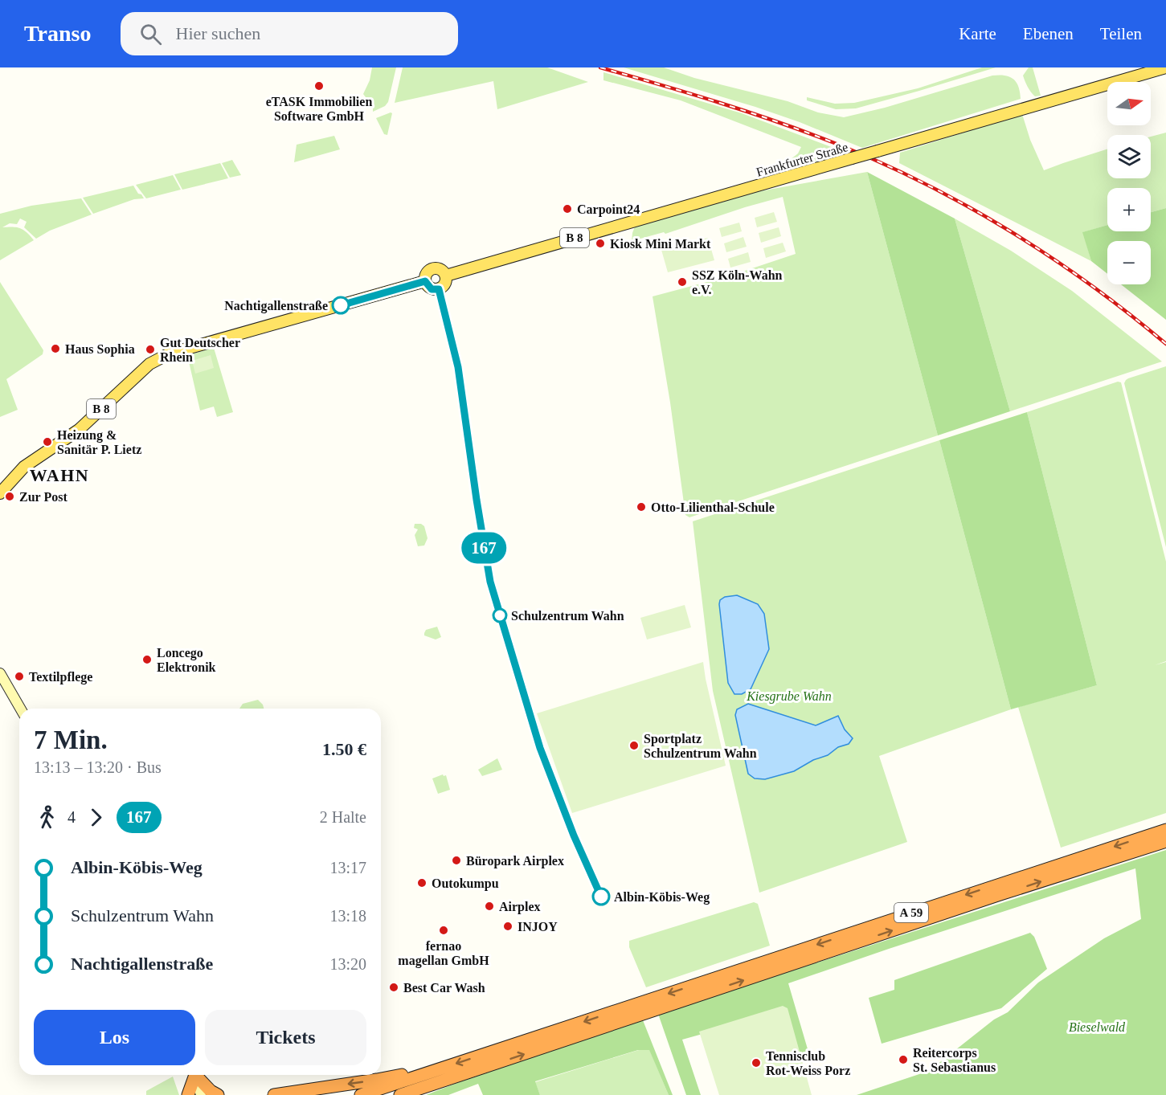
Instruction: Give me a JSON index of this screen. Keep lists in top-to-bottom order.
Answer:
{
  "streets": {
    "highway": ["A 59"],
    "main road": ["Frankfurter Straße", "B 8"]
  },
  "crossings": [
    ["Frankfurter Straße", "B 8"]
  ],
  "districts": ["WAHN"],
  "parks": ["Kiesgrube Wahn", "Bieselwald"],
  "places": [
    "eTASK Immobilien Software GmbH",
    "Carpoint24",
    "Kiosk Mini Markt",
    "SSZ Köln-Wahn e.V.",
    "Nachtigallenstraße",
    "Haus Sophia",
    "Gut Deutscher Rhein",
    "Heizung & Sanitär P. Lietz",
    "Zur Post",
    "Otto-Lilienthal-Schule",
    "Schulzentrum Wahn",
    "Loncego Elektronik",
    "Textilpflege",
    "Sportplatz Schulzentrum Wahn",
    "Büropark Airplex",
    "Outokumpu",
    "Albin-Köbis-Weg",
    "Airplex",
    "INJOY",
    "fernao magellan GmbH",
    "Best Car Wash",
    "Reitercorps St. Sebastianus",
    "Tennisclub Rot-Weiss Porz"
  ],
  "lines": ["bus line 167"],
  "north": "right",
  "page": {
    "header": "Transo",
    "search": "Hier suchen",
    "nav": ["Karte", "Ebenen", "Teilen"],
    "on_map": "167",
    "map_buttons": ["+", "−"],
    "heading": ["7 Min.", "13:13 – 13:20 · Bus", "1.50 €"],
    "legs": ["4", "167", "2 Halte"],
    "list": [
      {
        "name": "Albin-Köbis-Weg",
        "value": "13:17"
      },
      {
        "name": "Schulzentrum Wahn",
        "value": "13:18"
      },
      {
        "name": "Nachtigallenstraße",
        "value": "13:20"
      }
    ],
    "buttons": ["Los", "Tickets"]
  }
}
